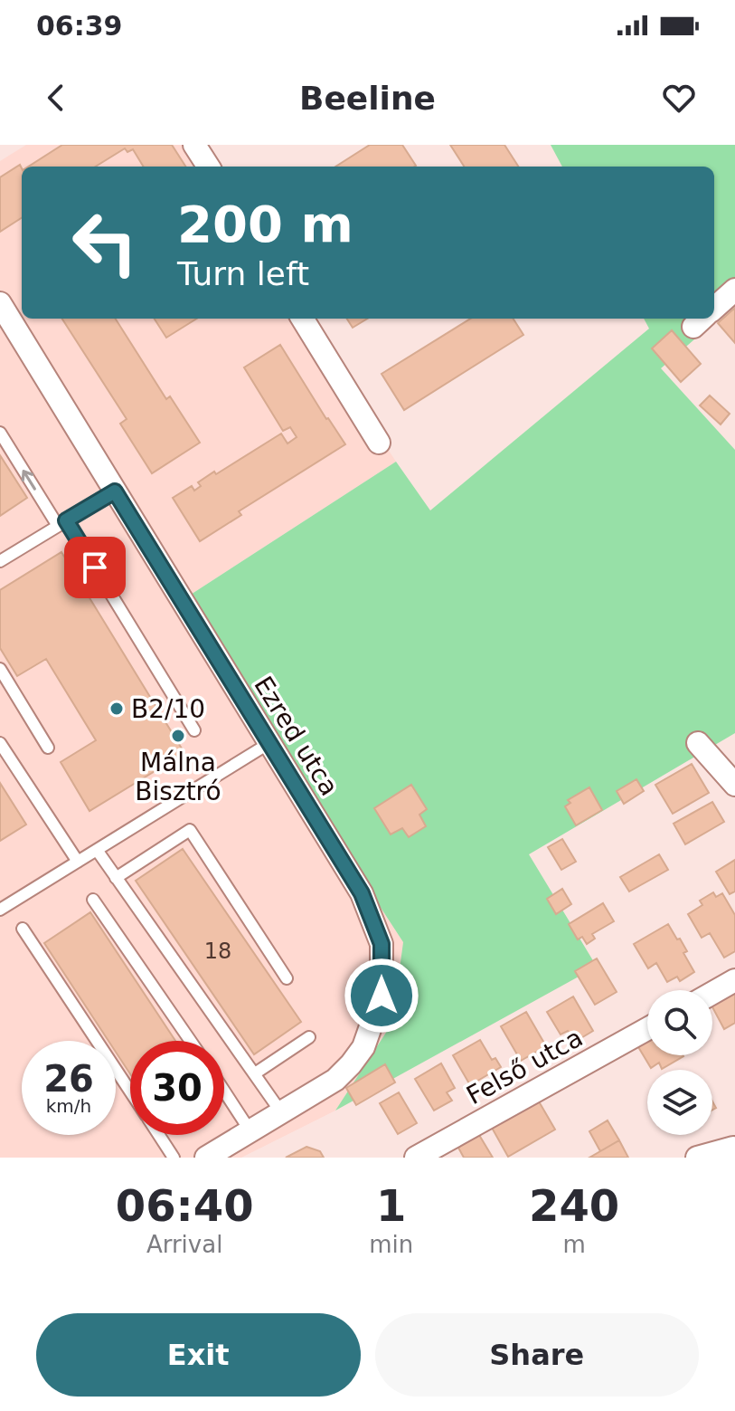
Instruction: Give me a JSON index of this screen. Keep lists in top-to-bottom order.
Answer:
{
  "streets": {
    "street": ["Ezred utca", "Felső utca"]
  },
  "places": ["B2/10", "Málna Bisztró"],
  "house_numbers": ["18"],
  "page": {
    "status": "06:39",
    "header": "Beeline",
    "turn": ["200 m", "Turn left"],
    "speed": "26 km/h",
    "limit": "30",
    "eta": [
      "06:40",
      "Arrival",
      "1",
      "min",
      "240",
      "m"
    ],
    "buttons": ["Exit", "Share"]
  }
}
